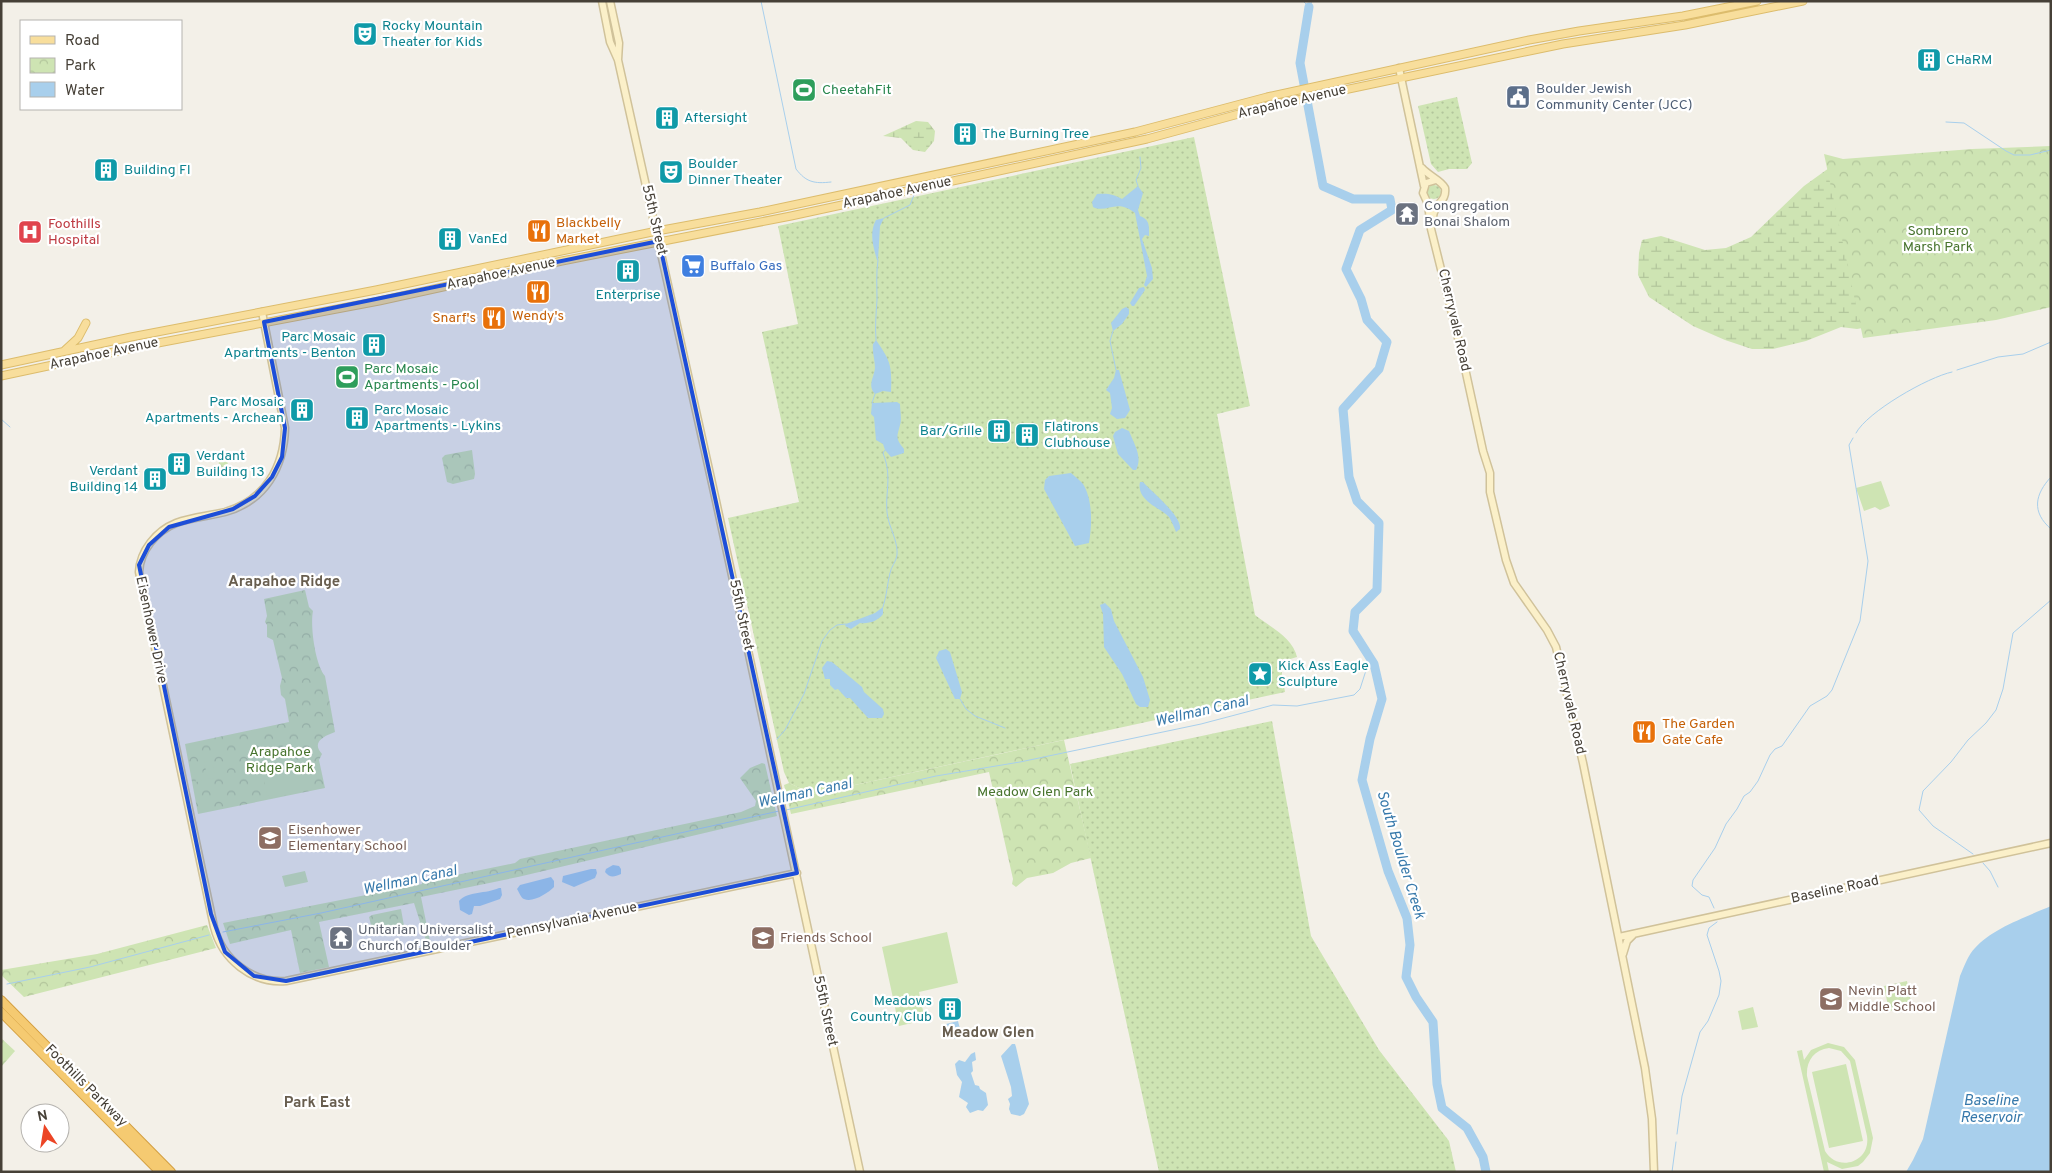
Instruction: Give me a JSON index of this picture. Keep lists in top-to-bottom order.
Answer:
{
  "streets": {
    "highway": ["Foothills Parkway"],
    "main road": ["Arapahoe Avenue"],
    "street": [
      "55th Street",
      "Cherryvale Road",
      "Eisenhower Drive",
      "Baseline Road",
      "Pennsylvania Avenue"
    ]
  },
  "crossings": [
    ["Arapahoe Avenue", "55th Street"],
    ["Arapahoe Avenue", "Eisenhower Drive"],
    ["55th Street", "Pennsylvania Avenue"],
    ["Cherryvale Road", "Baseline Road"],
    ["Eisenhower Drive", "Pennsylvania Avenue"]
  ],
  "districts": ["Arapahoe Ridge", "Meadow Glen", "Park East"],
  "water": ["Wellman Canal", "South Boulder Creek", "Baseline Reservoir"],
  "parks": ["Sombrero Marsh Park", "Arapahoe Ridge Park", "Meadow Glen Park"],
  "places": {
    "theatre": ["Rocky Mountain Theater for Kids", "Boulder Dinner Theater"],
    "building": [
      "CHaRM",
      "Aftersight",
      "The Burning Tree",
      "Building FI",
      "VanEd",
      "Enterprise",
      "Parc Mosaic Apartments - Benton",
      "Parc Mosaic Apartments - Archean",
      "Parc Mosaic Apartments - Lykins",
      "Bar/Grille",
      "Flatirons Clubhouse",
      "Verdant Building 13",
      "Verdant Building 14",
      "Meadows Country Club"
    ],
    "sports": ["CheetahFit", "Parc Mosaic Apartments - Pool"],
    "public building": ["Boulder Jewish Community Center (JCC)"],
    "temple": ["Congregation Bonai Shalom", "Unitarian Universalist Church of Boulder"],
    "restaurant": [
      "Blackbelly Market",
      "Wendy's",
      "Snarf's",
      "The Garden Gate Cafe"
    ],
    "hospital": ["Foothills Hospital"],
    "supermarket": ["Buffalo Gas"],
    "place": ["Kick Ass Eagle Sculpture"],
    "school or university": ["Eisenhower Elementary School", "Friends School", "Nevin Platt Middle School"]
  },
  "legend": ["Road", "Park", "Water"],
  "north": "top"
}
